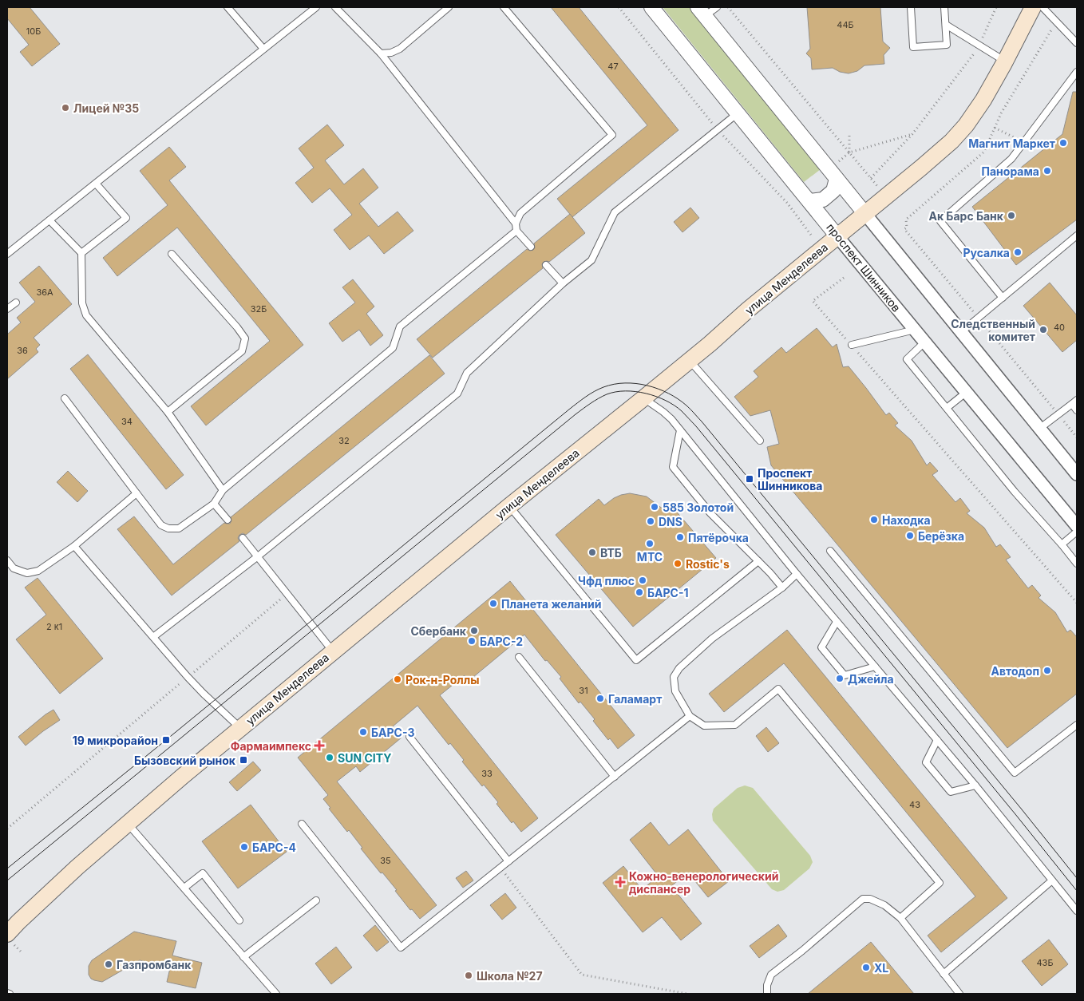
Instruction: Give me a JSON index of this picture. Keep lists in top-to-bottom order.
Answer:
{
  "streets": {
    "main road": ["улица Менделеева"],
    "street": ["проспект Шинников"]
  },
  "crossings": [
    ["проспект Шинников", "улица Менделеева"]
  ],
  "places": {
    "other": [
      "Лицей №35",
      "Магнит Маркет",
      "Панорама",
      "Ак Барс Банк",
      "Русалка",
      "Следственный комитет",
      "585 Золотой",
      "Находка",
      "DNS",
      "Берёзка",
      "Пятёрочка",
      "МТС",
      "ВТБ",
      "Rostic's",
      "Чфд плюс",
      "БАРС-1",
      "Планета желаний",
      "Сбербанк",
      "БАРС-2",
      "Автодоп",
      "Джейла",
      "Рок-н-Роллы",
      "Галамарт",
      "БАРС-3",
      "SUN CITY",
      "БАРС-4",
      "Газпромбанк",
      "XL",
      "Школа №27"
    ],
    "transit": ["Проспект Шинникова", "19 микрорайон", "Бызовский рынок"],
    "health": ["Фармаимпекс", "Кожно-венерологический диспансер"]
  },
  "house_numbers": [
    "44Б",
    "10Б",
    "47",
    "36А",
    "32Б",
    "40",
    "36",
    "34",
    "32",
    "2 к1",
    "31",
    "33",
    "43",
    "35",
    "43Б"
  ]
}
